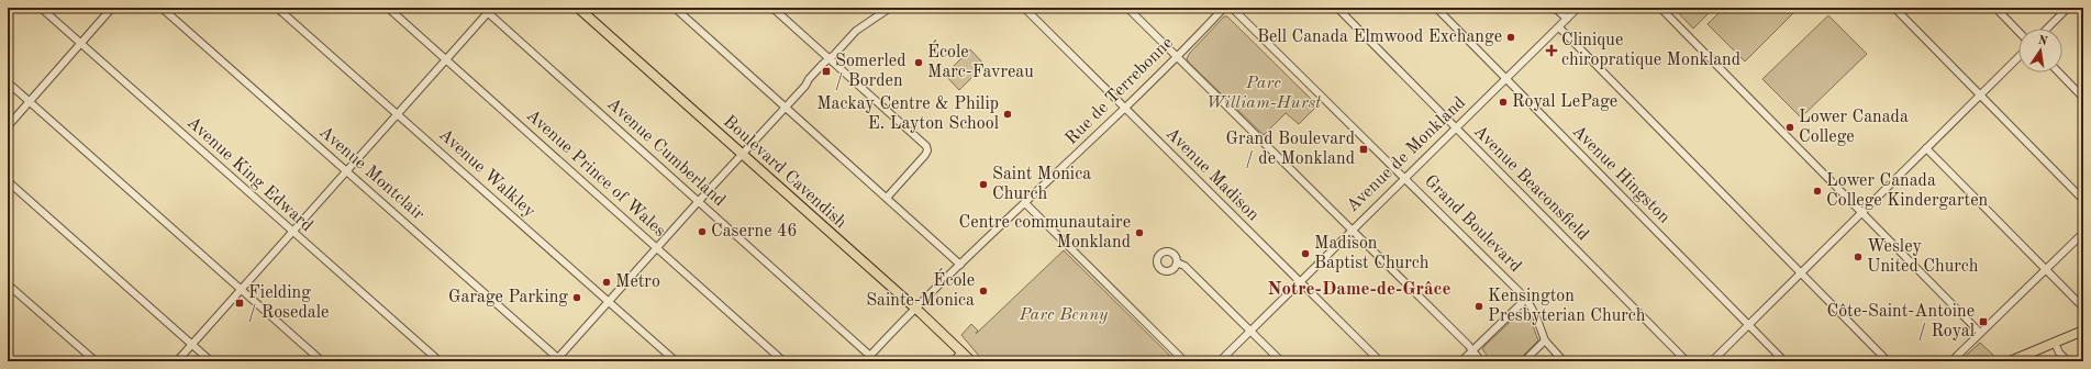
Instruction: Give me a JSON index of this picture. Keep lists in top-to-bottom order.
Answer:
{
  "streets": {
    "main road": ["Boulevard Cavendish"],
    "street": [
      "Rue de Terrebonne",
      "Avenue Cumberland",
      "Avenue de Monkland",
      "Avenue Montclair",
      "Avenue Walkley",
      "Avenue Prince of Wales",
      "Avenue King Edward",
      "Avenue Madison",
      "Avenue Hingston",
      "Avenue Beaconsfield",
      "Grand Boulevard"
    ]
  },
  "crossings": [
    ["Rue de Terrebonne", "Avenue Cumberland"],
    ["Rue de Terrebonne", "Boulevard Cavendish"],
    ["Rue de Terrebonne", "Avenue Madison"],
    ["Avenue de Monkland", "Avenue Madison"],
    ["Avenue de Monkland", "Avenue Hingston"],
    ["Avenue de Monkland", "Avenue Beaconsfield"],
    ["Avenue de Monkland", "Grand Boulevard"]
  ],
  "districts": ["Notre-Dame-de-Grâce"],
  "parks": ["Parc William-Hurst", "Parc Benny"],
  "places": {
    "other": [
      "Bell Canada Elmwood Exchange",
      "École Marc-Favreau",
      "Royal LePage",
      "Mackay Centre & Philip E. Layton School",
      "Lower Canada College",
      "Saint Monica Church",
      "Lower Canada College Kindergarten",
      "Caserne 46",
      "Centre communautaire Monkland",
      "Madison Baptist Church",
      "Wesley United Church",
      "Metro",
      "École Sainte-Monica",
      "Garage Parking",
      "Kensington Presbyterian Church"
    ],
    "health": ["Clinique chiropratique Monkland"],
    "transit": [
      "Somerled / Borden",
      "Grand Boulevard / de Monkland",
      "Fielding / Rosedale",
      "Côte-Saint-Antoine / Royal"
    ]
  },
  "north": "top"
}
